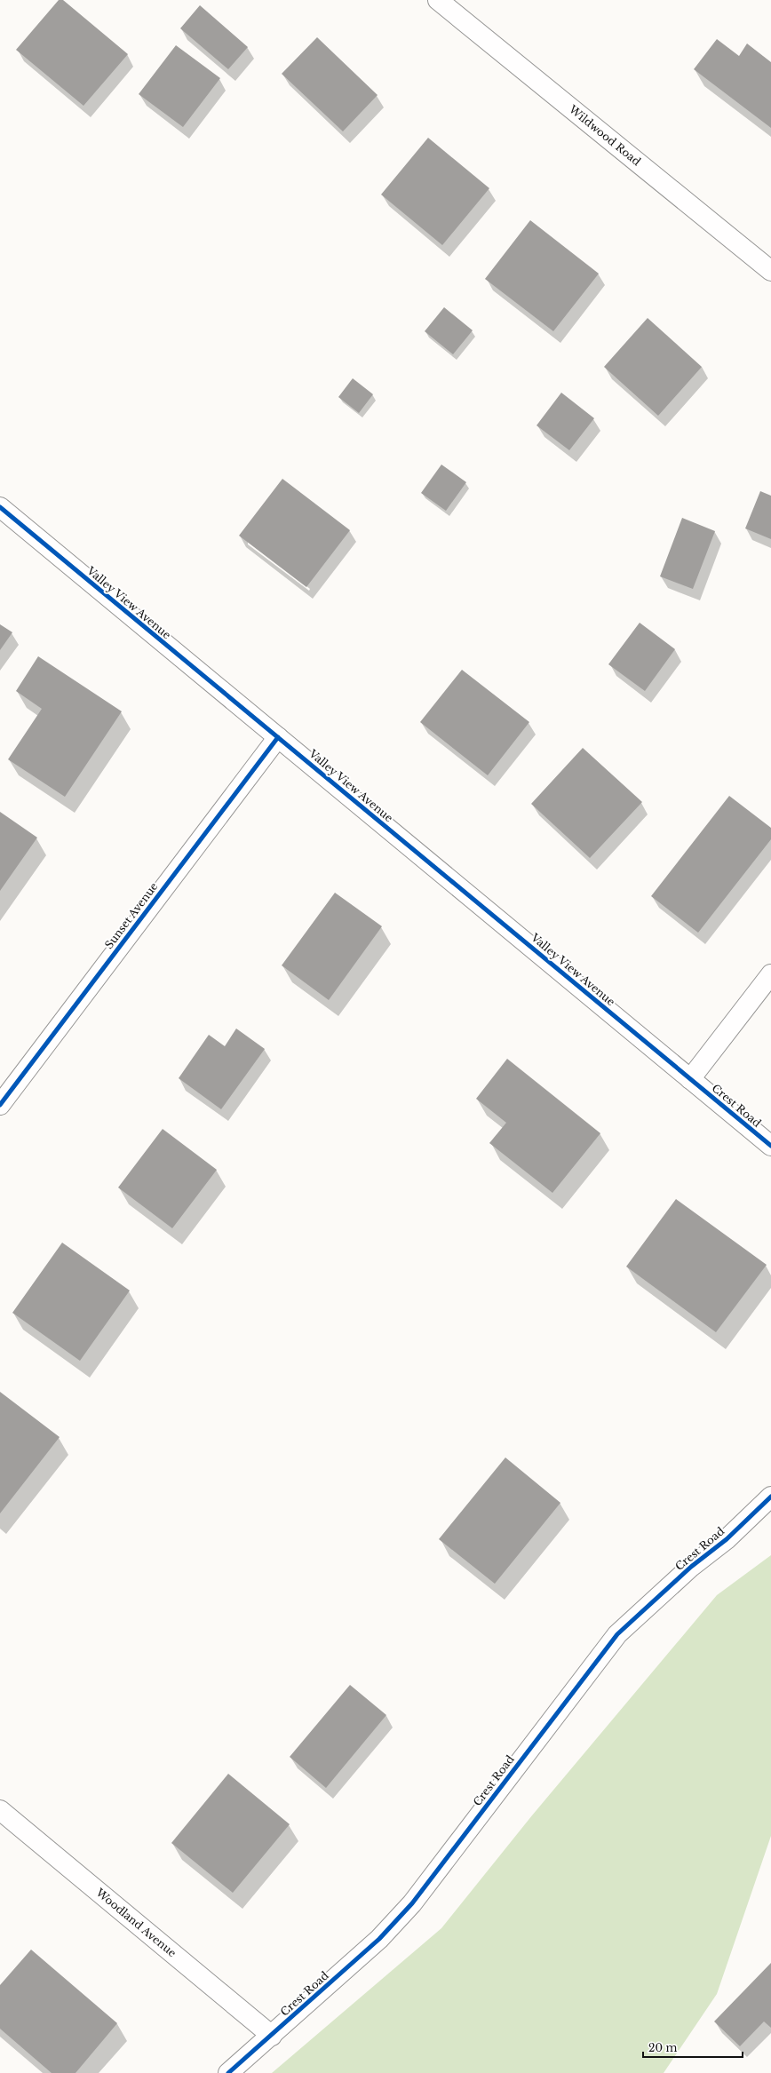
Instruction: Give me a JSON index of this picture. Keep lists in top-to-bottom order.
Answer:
{
  "streets": {
    "street": [
      "Wildwood Road",
      "Valley View Avenue",
      "Sunset Avenue",
      "Crest Road",
      "Woodland Avenue"
    ]
  },
  "crossings": [
    ["Valley View Avenue", "Sunset Avenue"],
    ["Valley View Avenue", "Crest Road"],
    ["Crest Road", "Woodland Avenue"]
  ],
  "scale_bar": "20 m"
}
